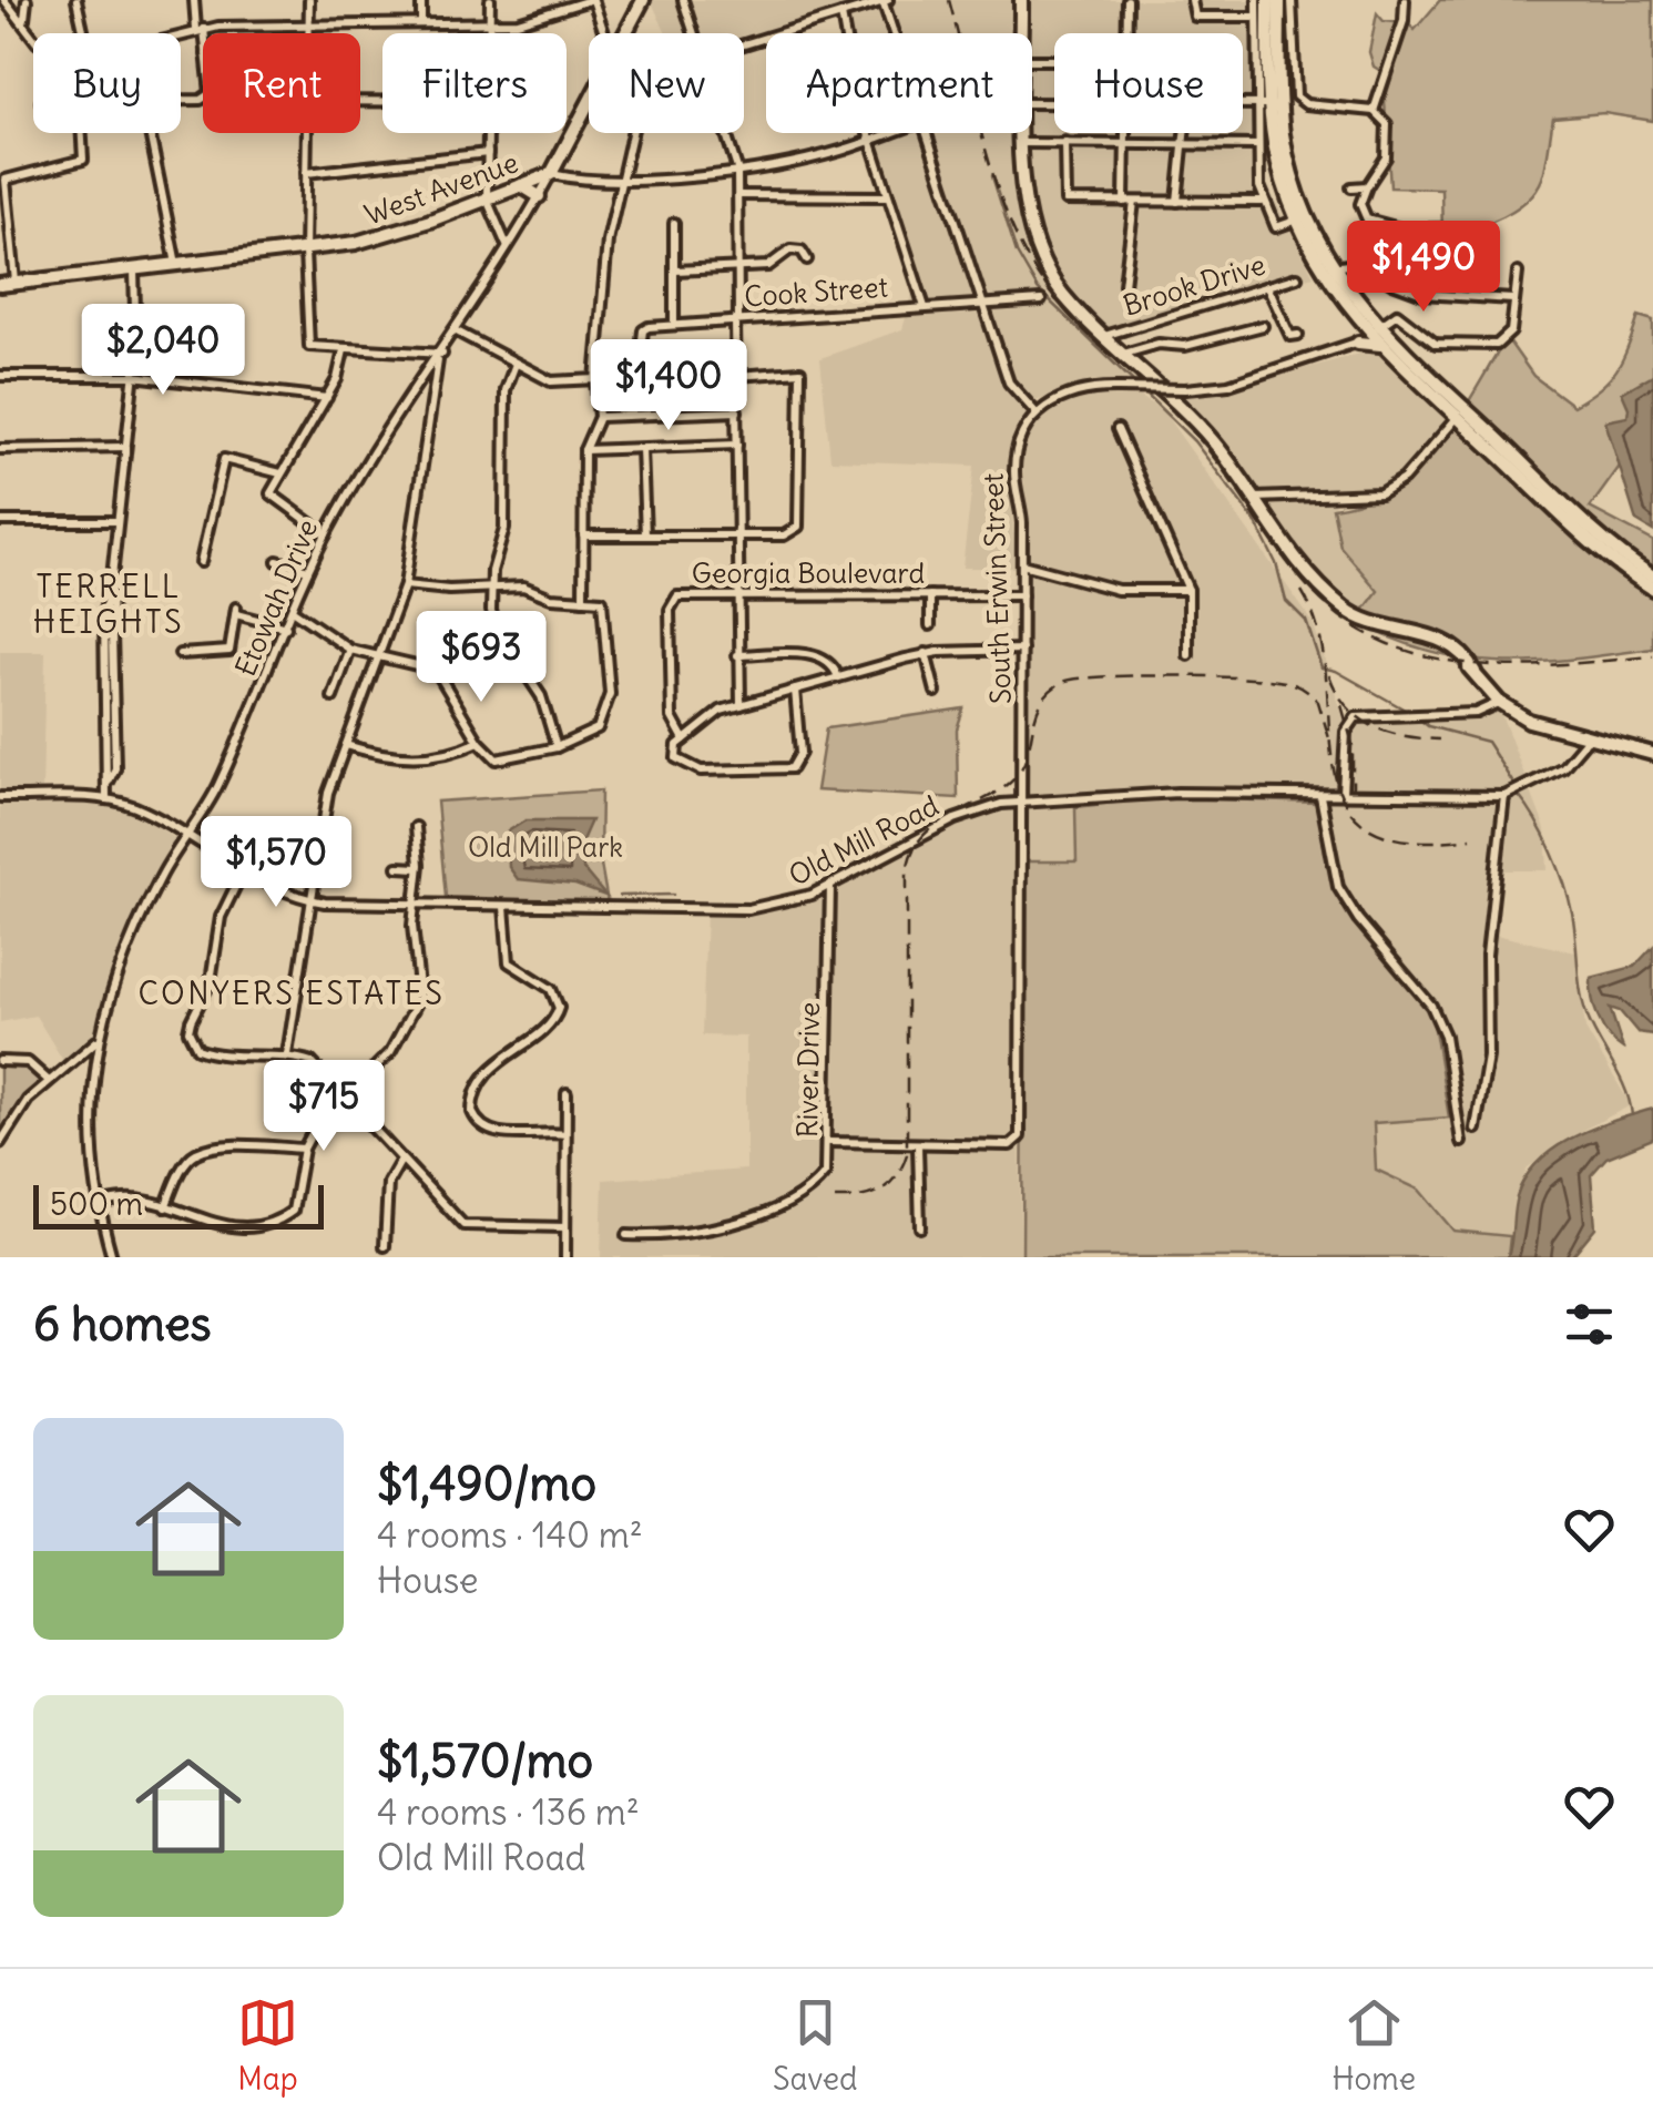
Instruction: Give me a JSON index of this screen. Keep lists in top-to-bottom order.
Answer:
{
  "streets": {
    "main road": ["West Avenue", "Etowah Drive"],
    "street": [
      "Brook Drive",
      "Cook Street",
      "Georgia Boulevard",
      "South Erwin Street",
      "Old Mill Road",
      "River Drive"
    ]
  },
  "crossings": [
    ["West Avenue", "Etowah Drive"],
    ["Georgia Boulevard", "South Erwin Street"],
    ["South Erwin Street", "Old Mill Road"],
    ["Etowah Drive", "Old Mill Road"],
    ["Old Mill Road", "River Drive"]
  ],
  "districts": ["TERRELL HEIGHTS", "CONYERS ESTATES"],
  "parks": ["Old Mill Park"],
  "scale_bar": "500 m",
  "page": {
    "chip": [
      "Buy",
      "Rent",
      "Filters",
      "New",
      "Apartment",
      "House"
    ],
    "price": [
      "$1,490",
      "$2,040",
      "$1,400",
      "$693",
      "$1,570",
      "$715"
    ],
    "scale": "500 m",
    "heading": "6 homes",
    "list": [
      {
        "name": "$1,490/mo",
        "note": "4 rooms · 140 m² · House"
      },
      {
        "name": "$1,570/mo",
        "note": "4 rooms · 136 m² · Old Mill Road"
      }
    ],
    "tabs": ["Map", "Saved", "Home"]
  }
}
